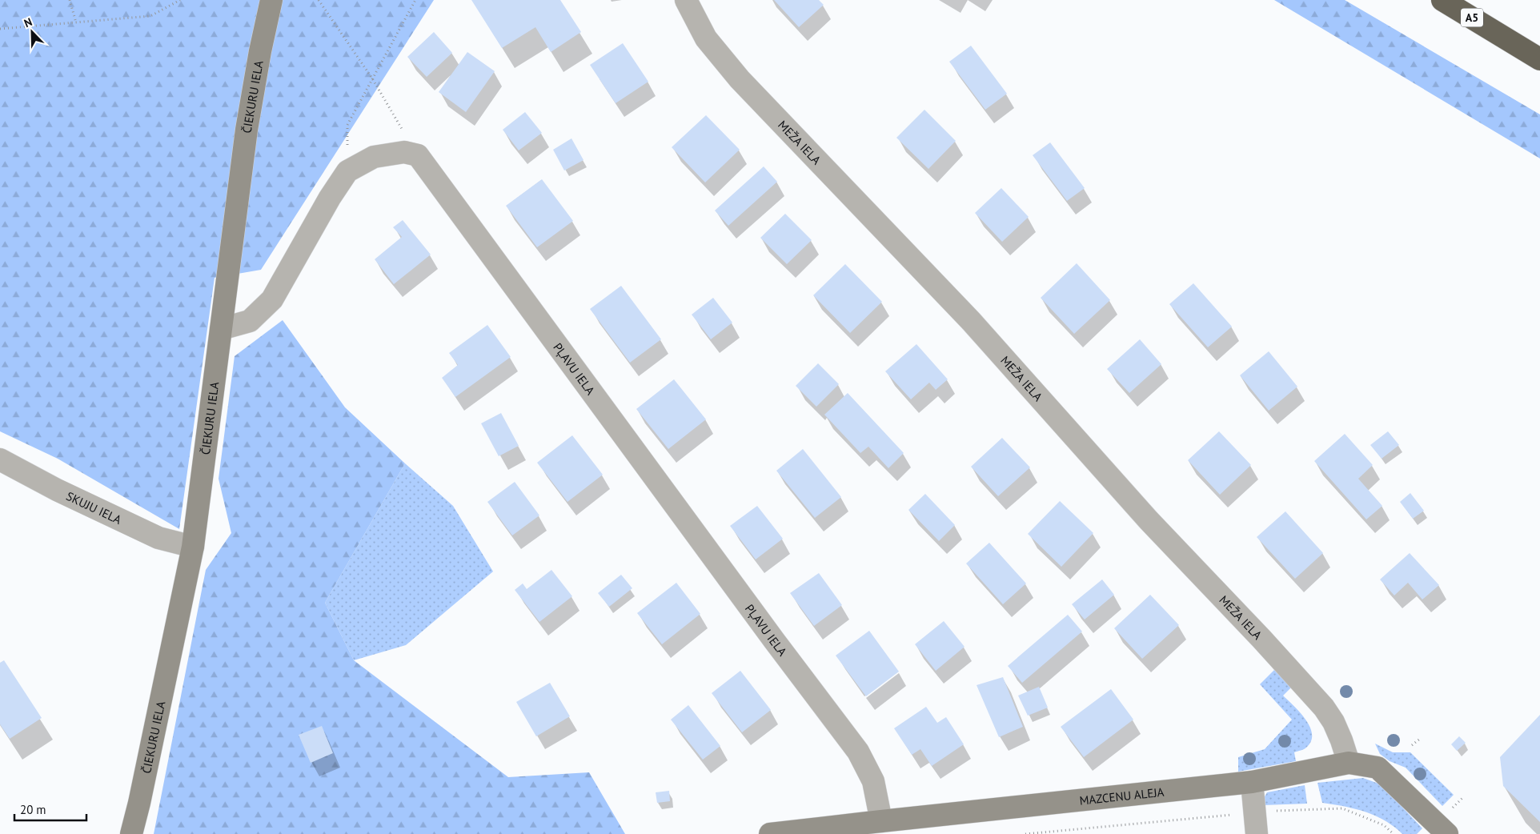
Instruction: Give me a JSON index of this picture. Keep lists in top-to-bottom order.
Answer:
{
  "streets": {
    "highway": ["A5"],
    "main road": ["ČIEKURU IELA", "MAZCENU ALEJA"],
    "street": ["MEŽA IELA", "PĻAVU IELA", "SKUJU IELA"]
  },
  "crossings": [
    ["ČIEKURU IELA", "SKUJU IELA"],
    ["MEŽA IELA", "MAZCENU ALEJA"],
    ["PĻAVU IELA", "MAZCENU ALEJA"]
  ],
  "scale_bar": "20 m",
  "north": "top left"
}
